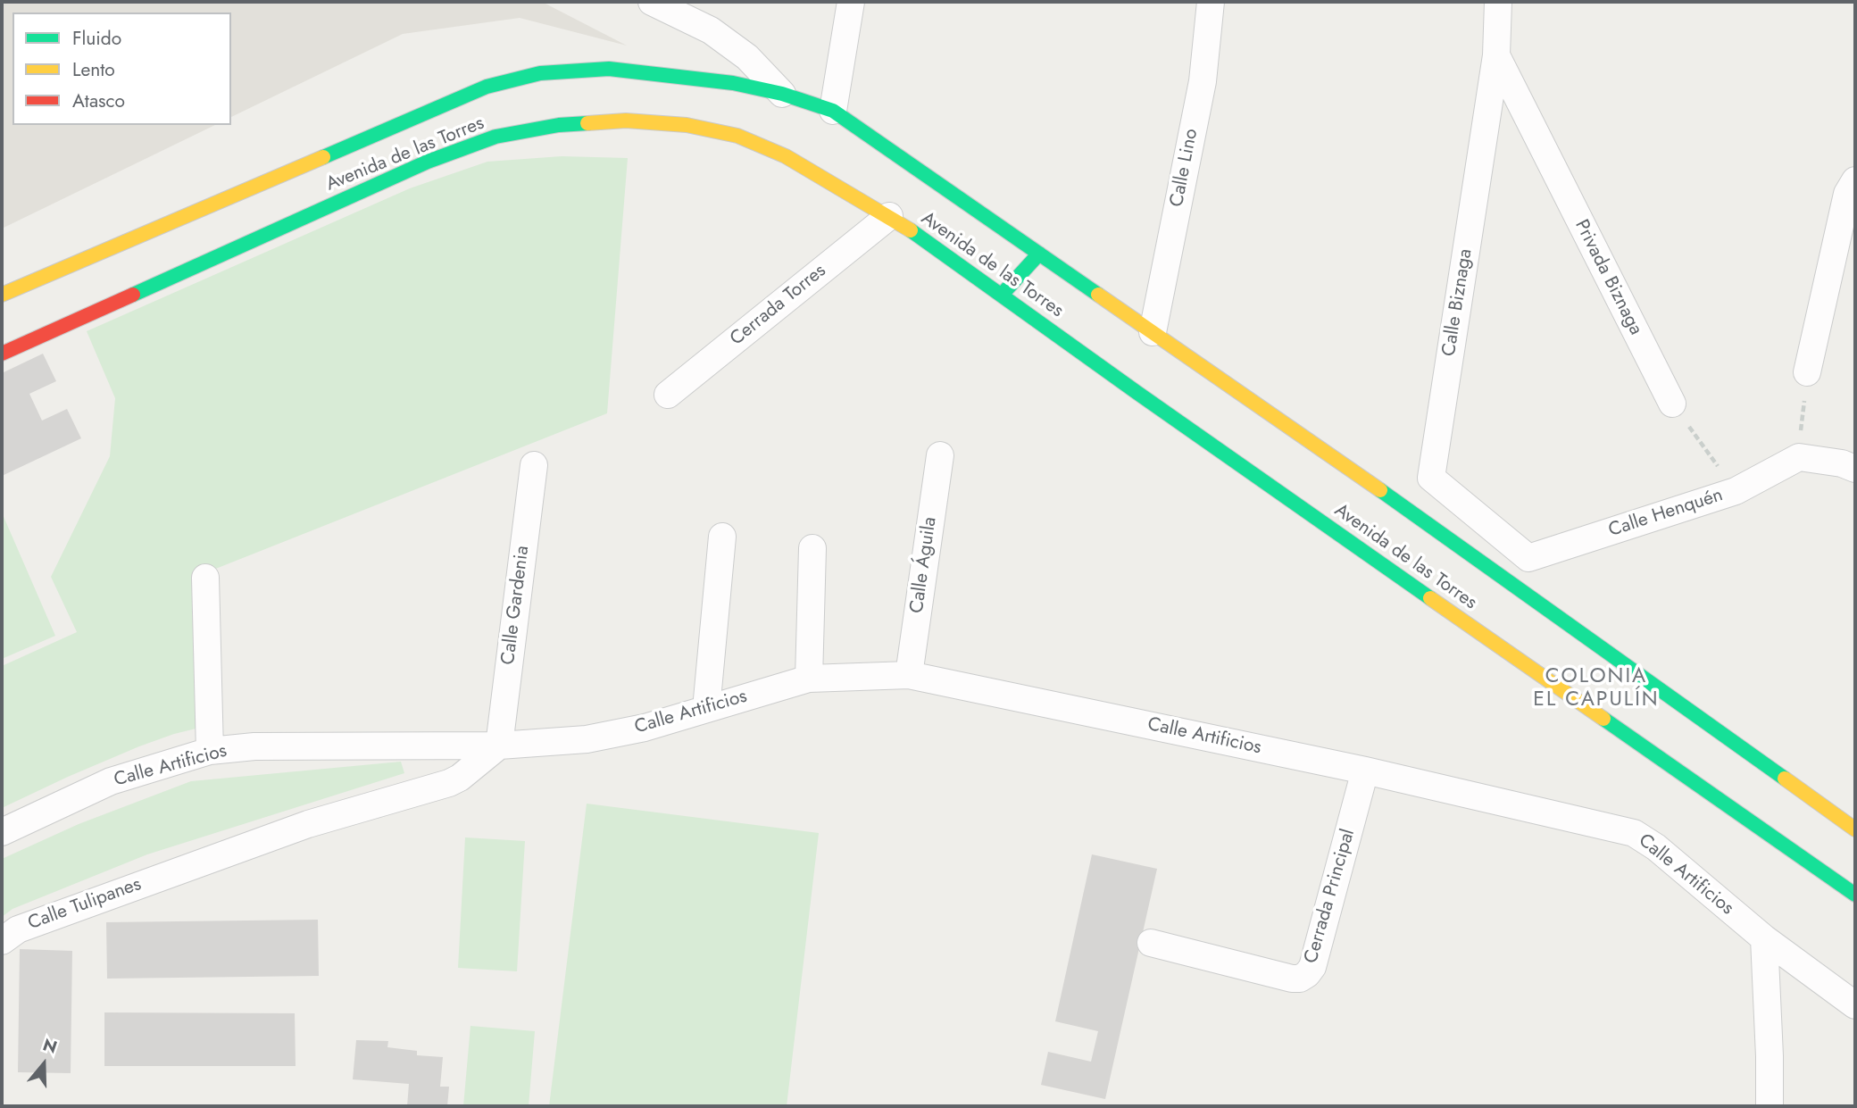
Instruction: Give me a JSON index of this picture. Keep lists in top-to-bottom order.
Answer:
{
  "streets": {
    "street": [
      "Avenida de las Torres",
      "Calle Lino",
      "Privada Biznaga",
      "Calle Biznaga",
      "Cerrada Torres",
      "Calle Henquén",
      "Calle Águila",
      "Calle Gardenia",
      "Calle Artificios",
      "Cerrada Principal",
      "Calle Tulipanes"
    ]
  },
  "crossings": [
    ["Avenida de las Torres", "Calle Lino"],
    ["Avenida de las Torres", "Cerrada Torres"],
    ["Privada Biznaga", "Calle Biznaga"],
    ["Calle Biznaga", "Calle Henquén"],
    ["Calle Águila", "Calle Artificios"],
    ["Calle Gardenia", "Calle Artificios"],
    ["Calle Gardenia", "Calle Tulipanes"],
    ["Calle Artificios", "Cerrada Principal"],
    ["Calle Artificios", "Calle Tulipanes"]
  ],
  "districts": ["COLONIA EL CAPULÍN"],
  "legend": ["Fluido", "Lento", "Atasco"],
  "north": "top"
}
